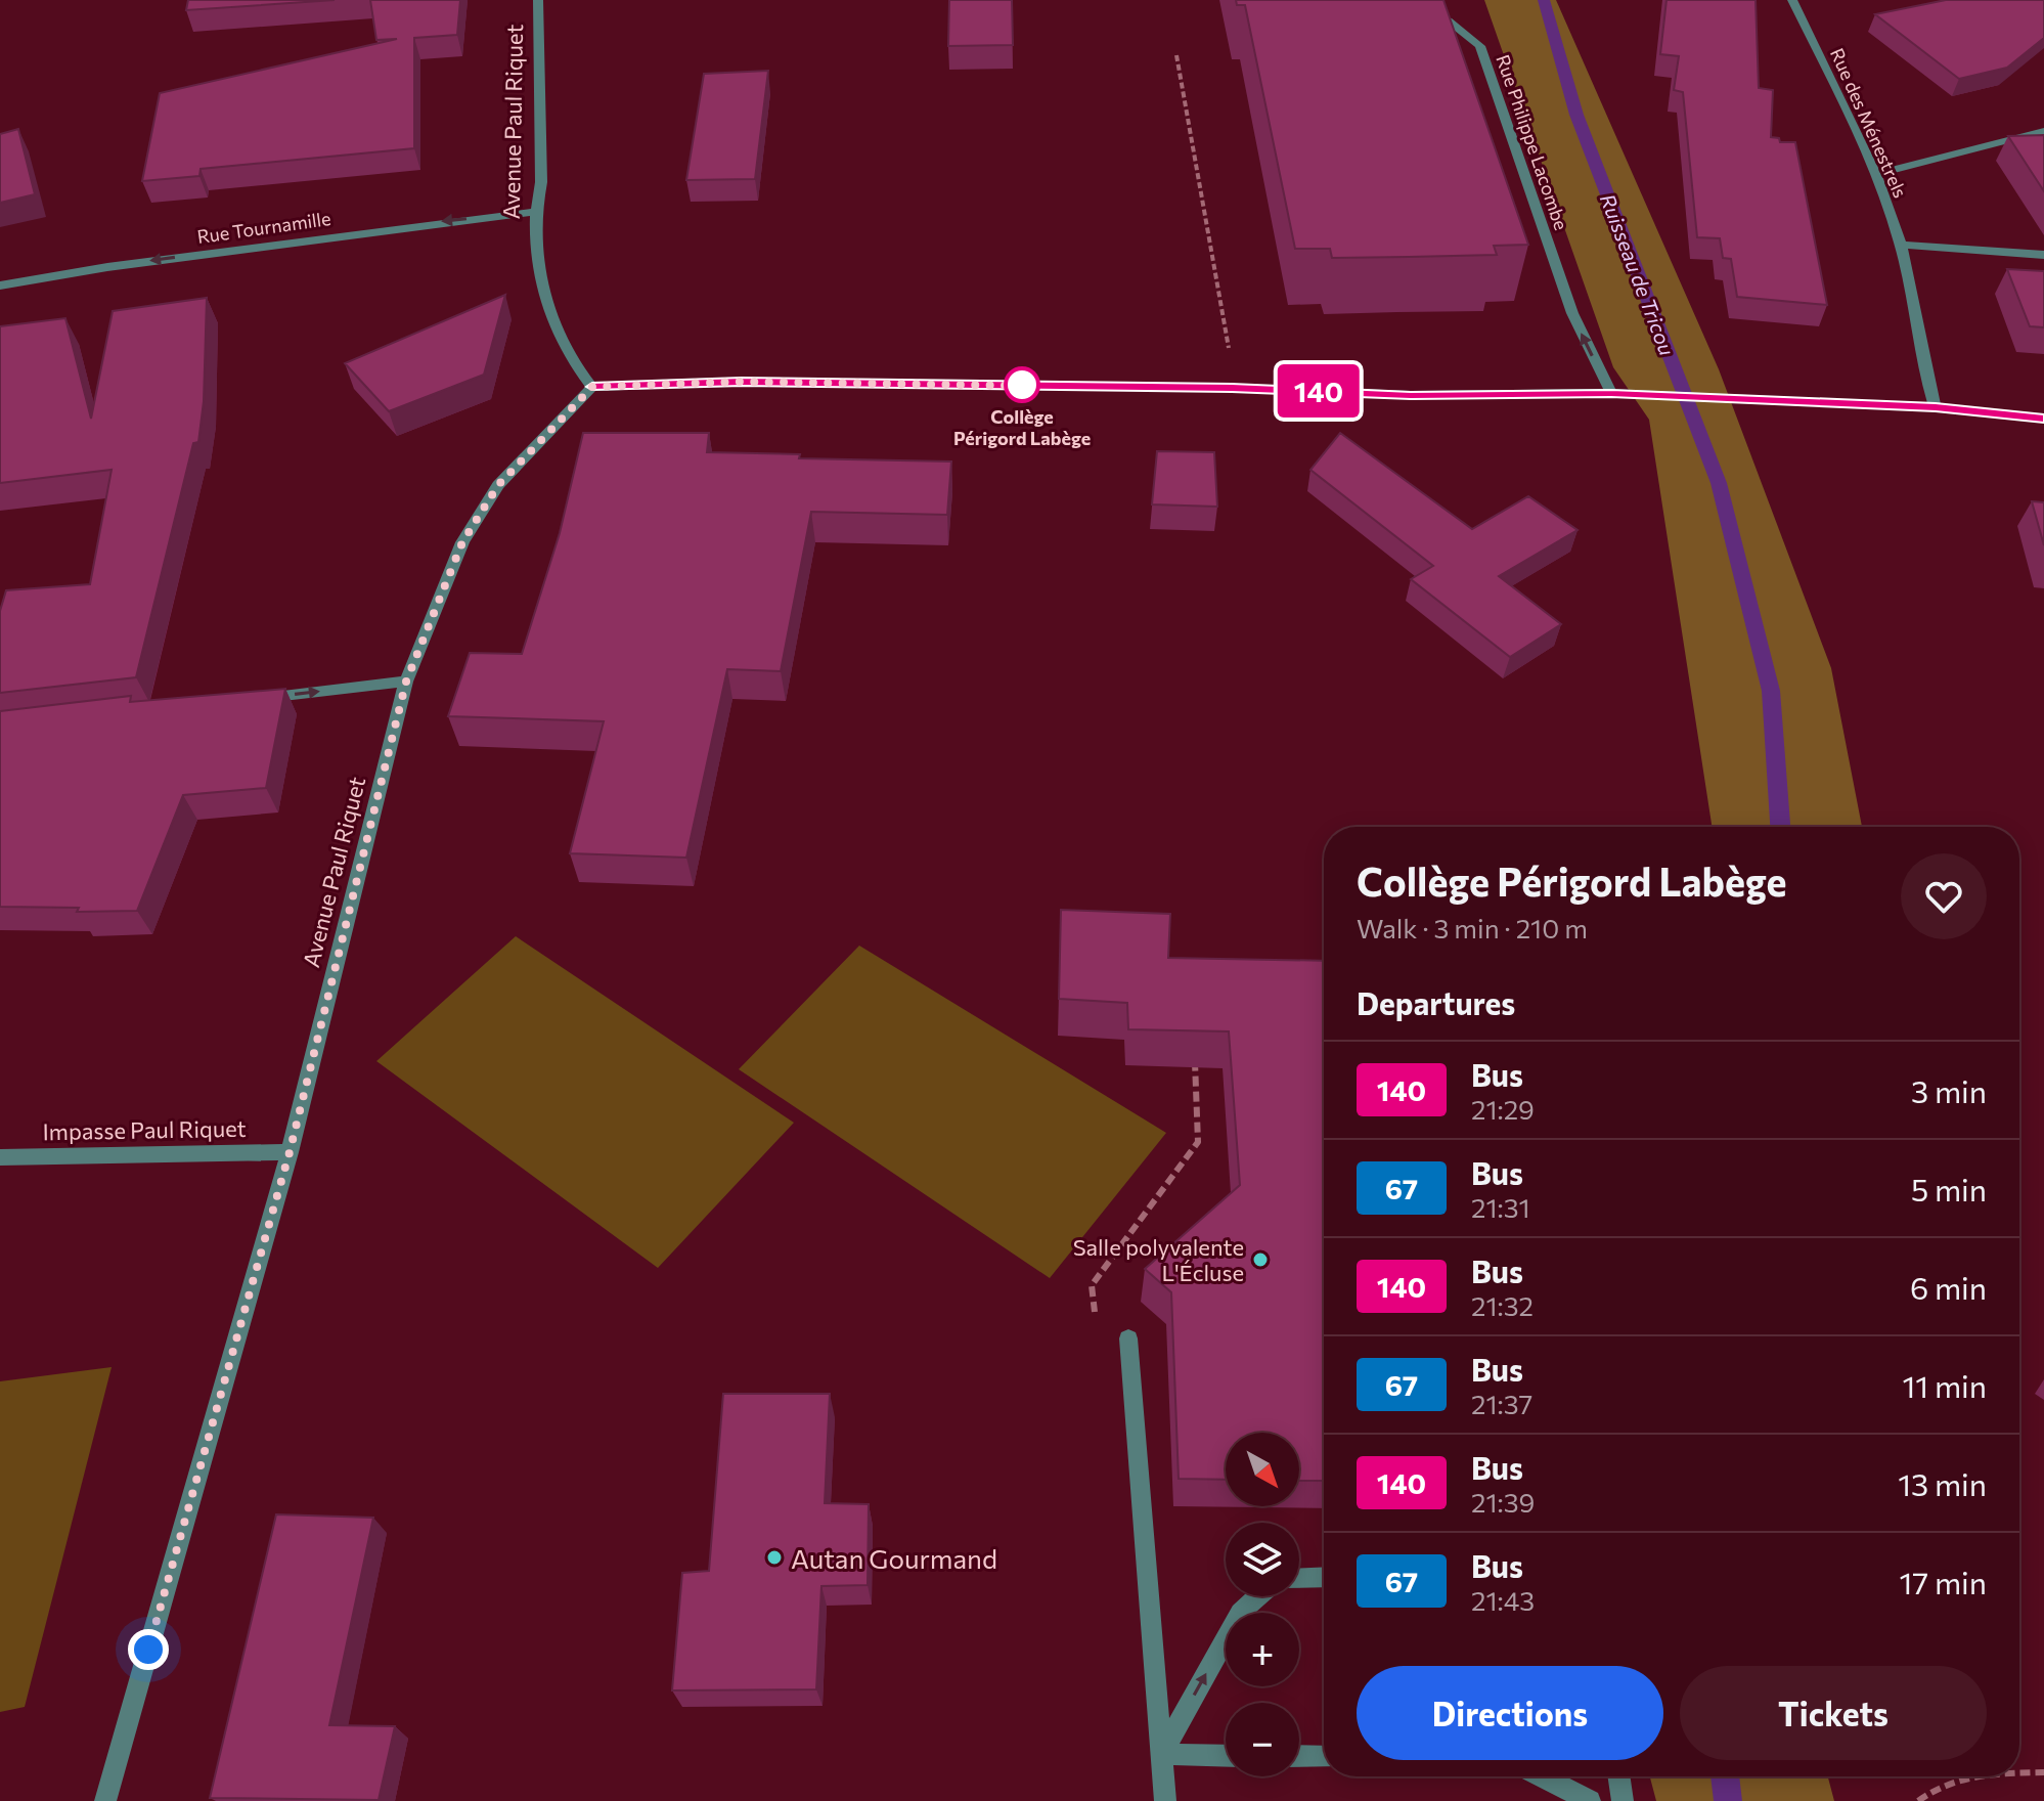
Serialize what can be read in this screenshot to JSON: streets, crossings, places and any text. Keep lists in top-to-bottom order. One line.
{"streets":{"street":["Avenue Paul Riquet","Rue des Ménestrels","Rue Philippe Lacombe","Rue Tournamille","Impasse Paul Riquet"]},"crossings":[["Avenue Paul Riquet","Rue Tournamille"],["Avenue Paul Riquet","Impasse Paul Riquet"]],"one_way":["Rue Philippe Lacombe","Rue Tournamille"],"water":["Ruisseau de Tricou"],"places":["Collège Périgord Labège","Salle polyvalente L'Écluse","Autan Gourmand"],"lines":["bus line 140"],"north":"bottom right","page":{"on_map":"140","heading":[["Collège Périgord Labège","Walk · 3 min · 210 m"],"Departures"],"list":[{"mark":"140","name":"Bus","note":"21:29","value":"3 min"},{"mark":"67","name":"Bus","note":"21:31","value":"5 min"},{"mark":"140","name":"Bus","note":"21:32","value":"6 min"},{"mark":"67","name":"Bus","note":"21:37","value":"11 min"},{"mark":"140","name":"Bus","note":"21:39","value":"13 min"},{"mark":"67","name":"Bus","note":"21:43","value":"17 min"}],"map_buttons":["+","−"],"buttons":["Directions","Tickets"]}}
